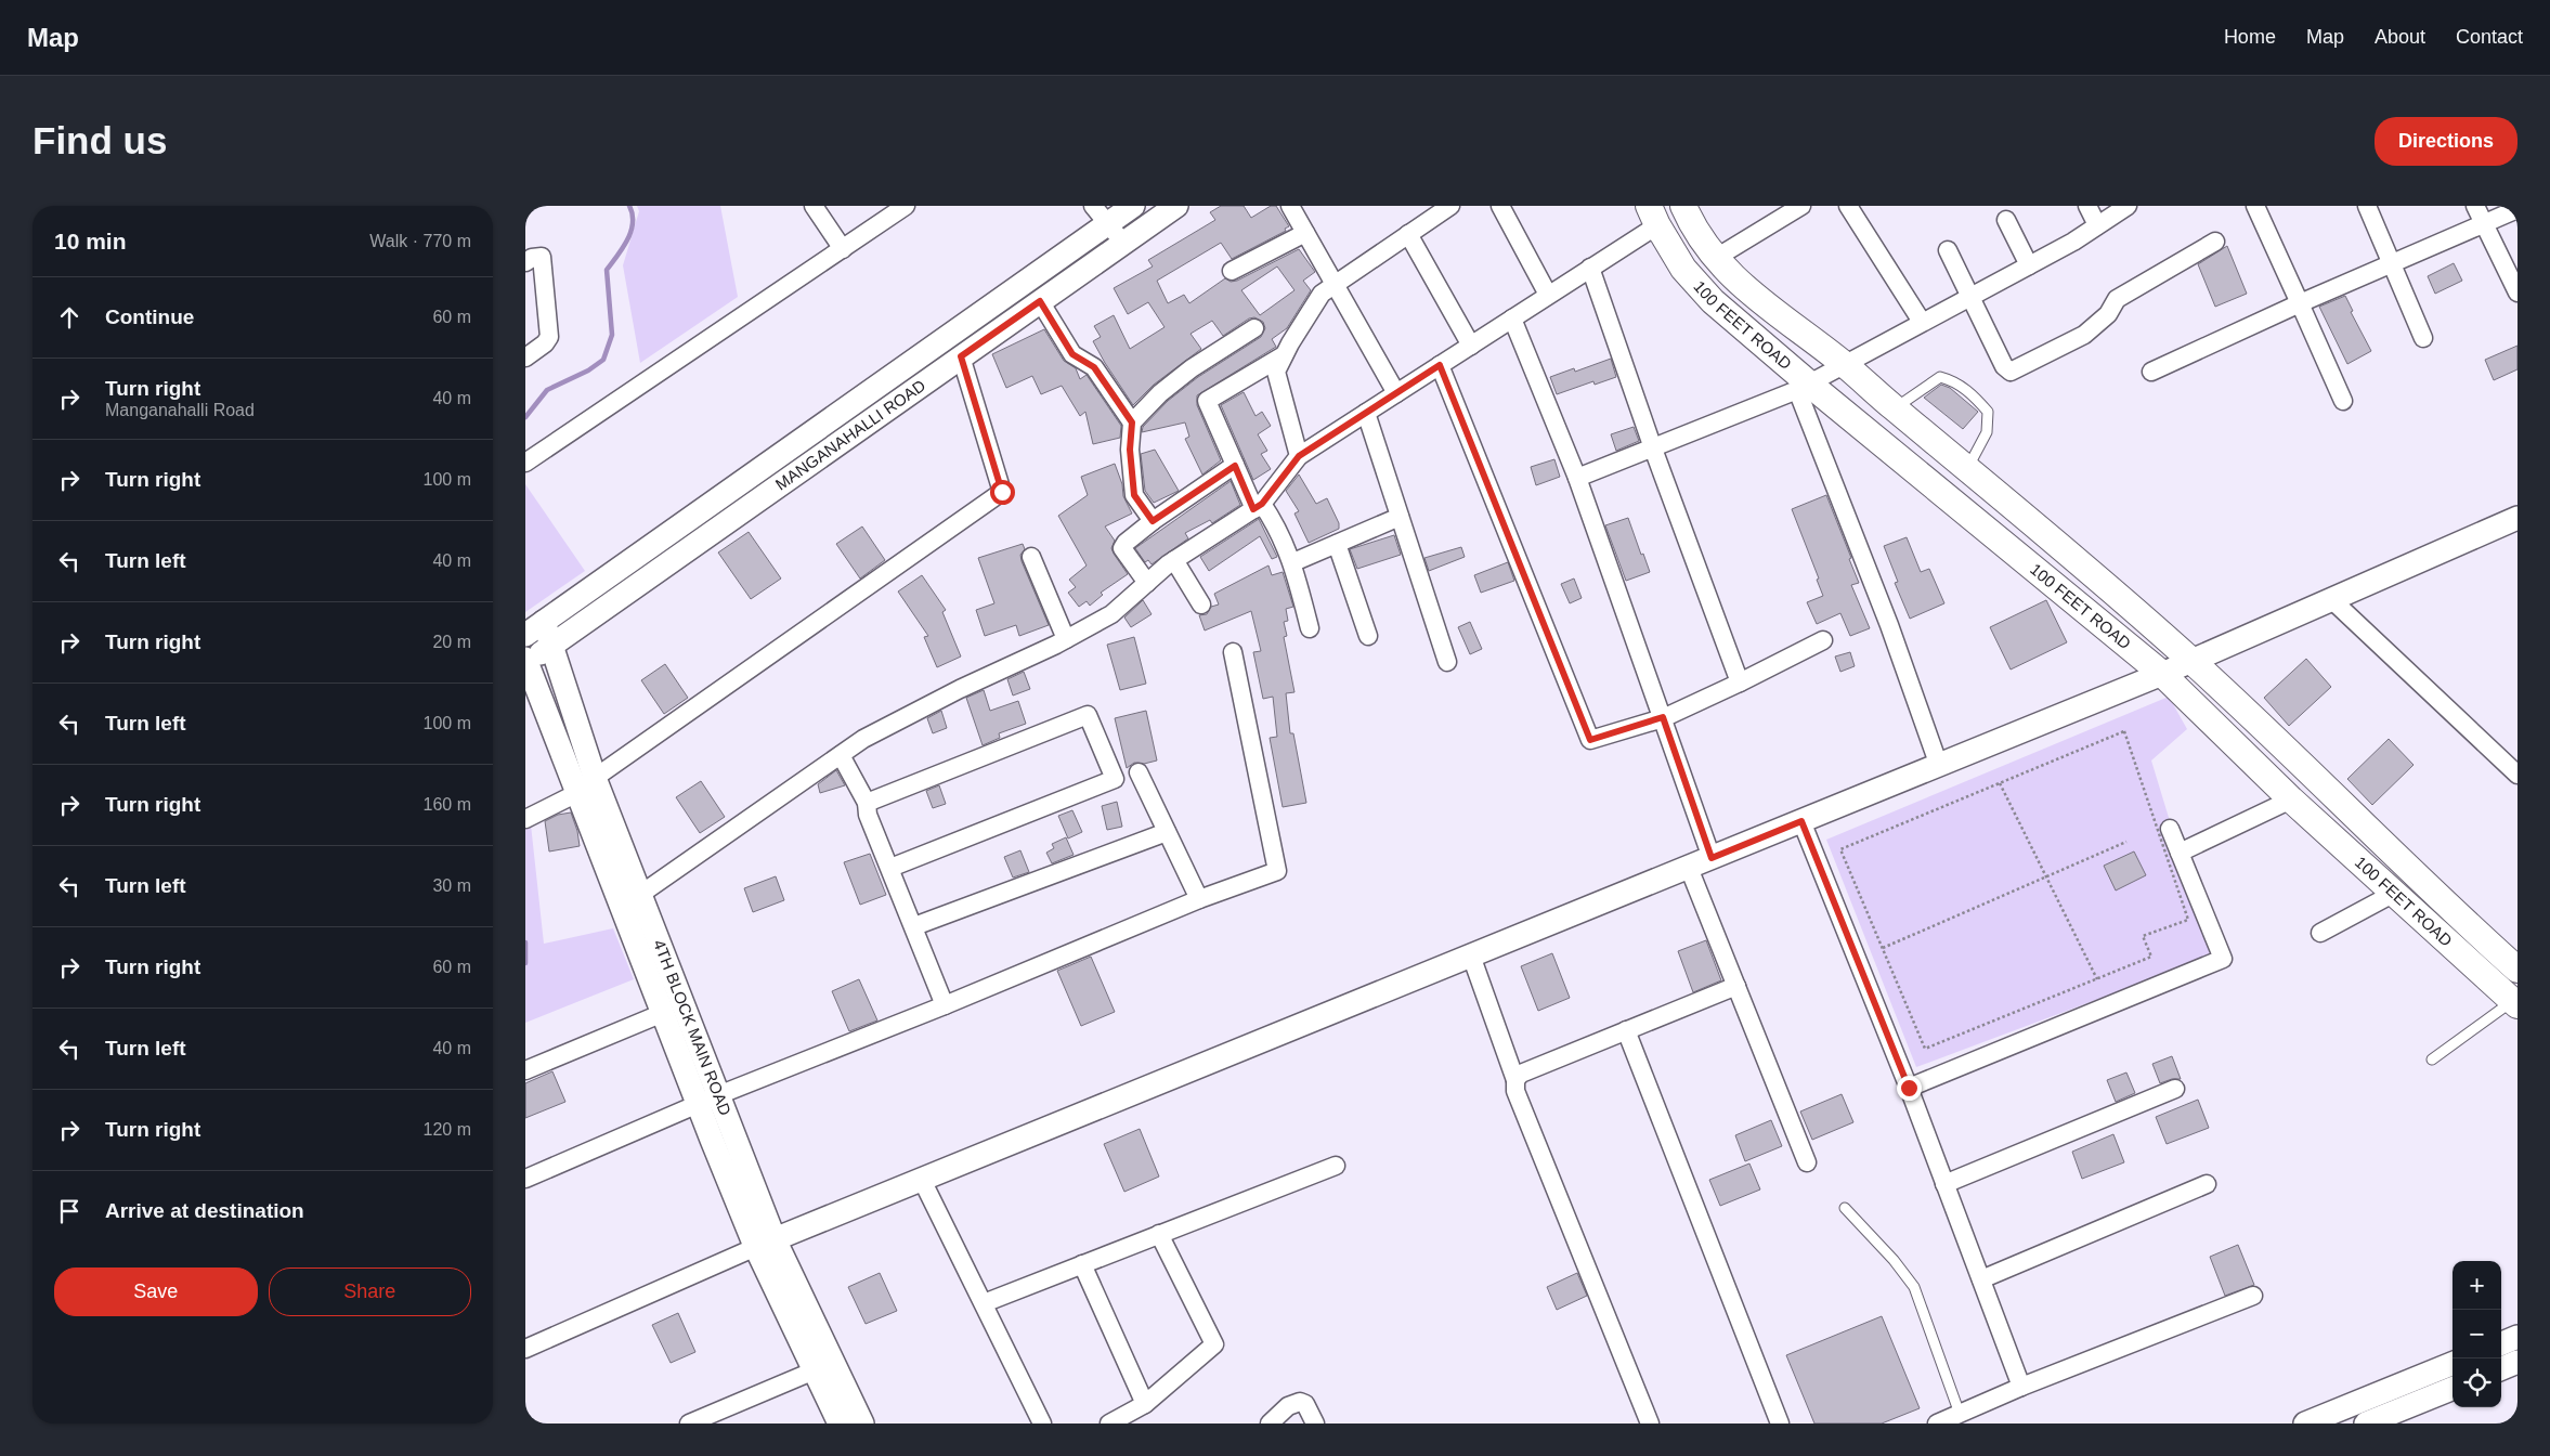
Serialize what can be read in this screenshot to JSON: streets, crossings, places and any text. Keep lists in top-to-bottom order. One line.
{"streets":{"main road":["100 FEET ROAD"],"street":["MANGANAHALLI ROAD","4TH BLOCK MAIN ROAD"]},"crossings":[["MANGANAHALLI ROAD","4TH BLOCK MAIN ROAD"]],"page":{"header":"Map","nav":["Home","Map","About","Contact"],"buttons":["Directions",["Save","Share"]],"title":"Find us","heading":["10 min","Walk · 770 m"],"list":[["Continue","60 m"],["Turn right","Manganahalli Road","40 m"],["Turn right","100 m"],["Turn left","40 m"],["Turn right","20 m"],["Turn left","100 m"],["Turn right","160 m"],["Turn left","30 m"],["Turn right","60 m"],["Turn left","40 m"],["Turn right","120 m"],"Arrive at destination"],"map_buttons":["+","−"]}}
